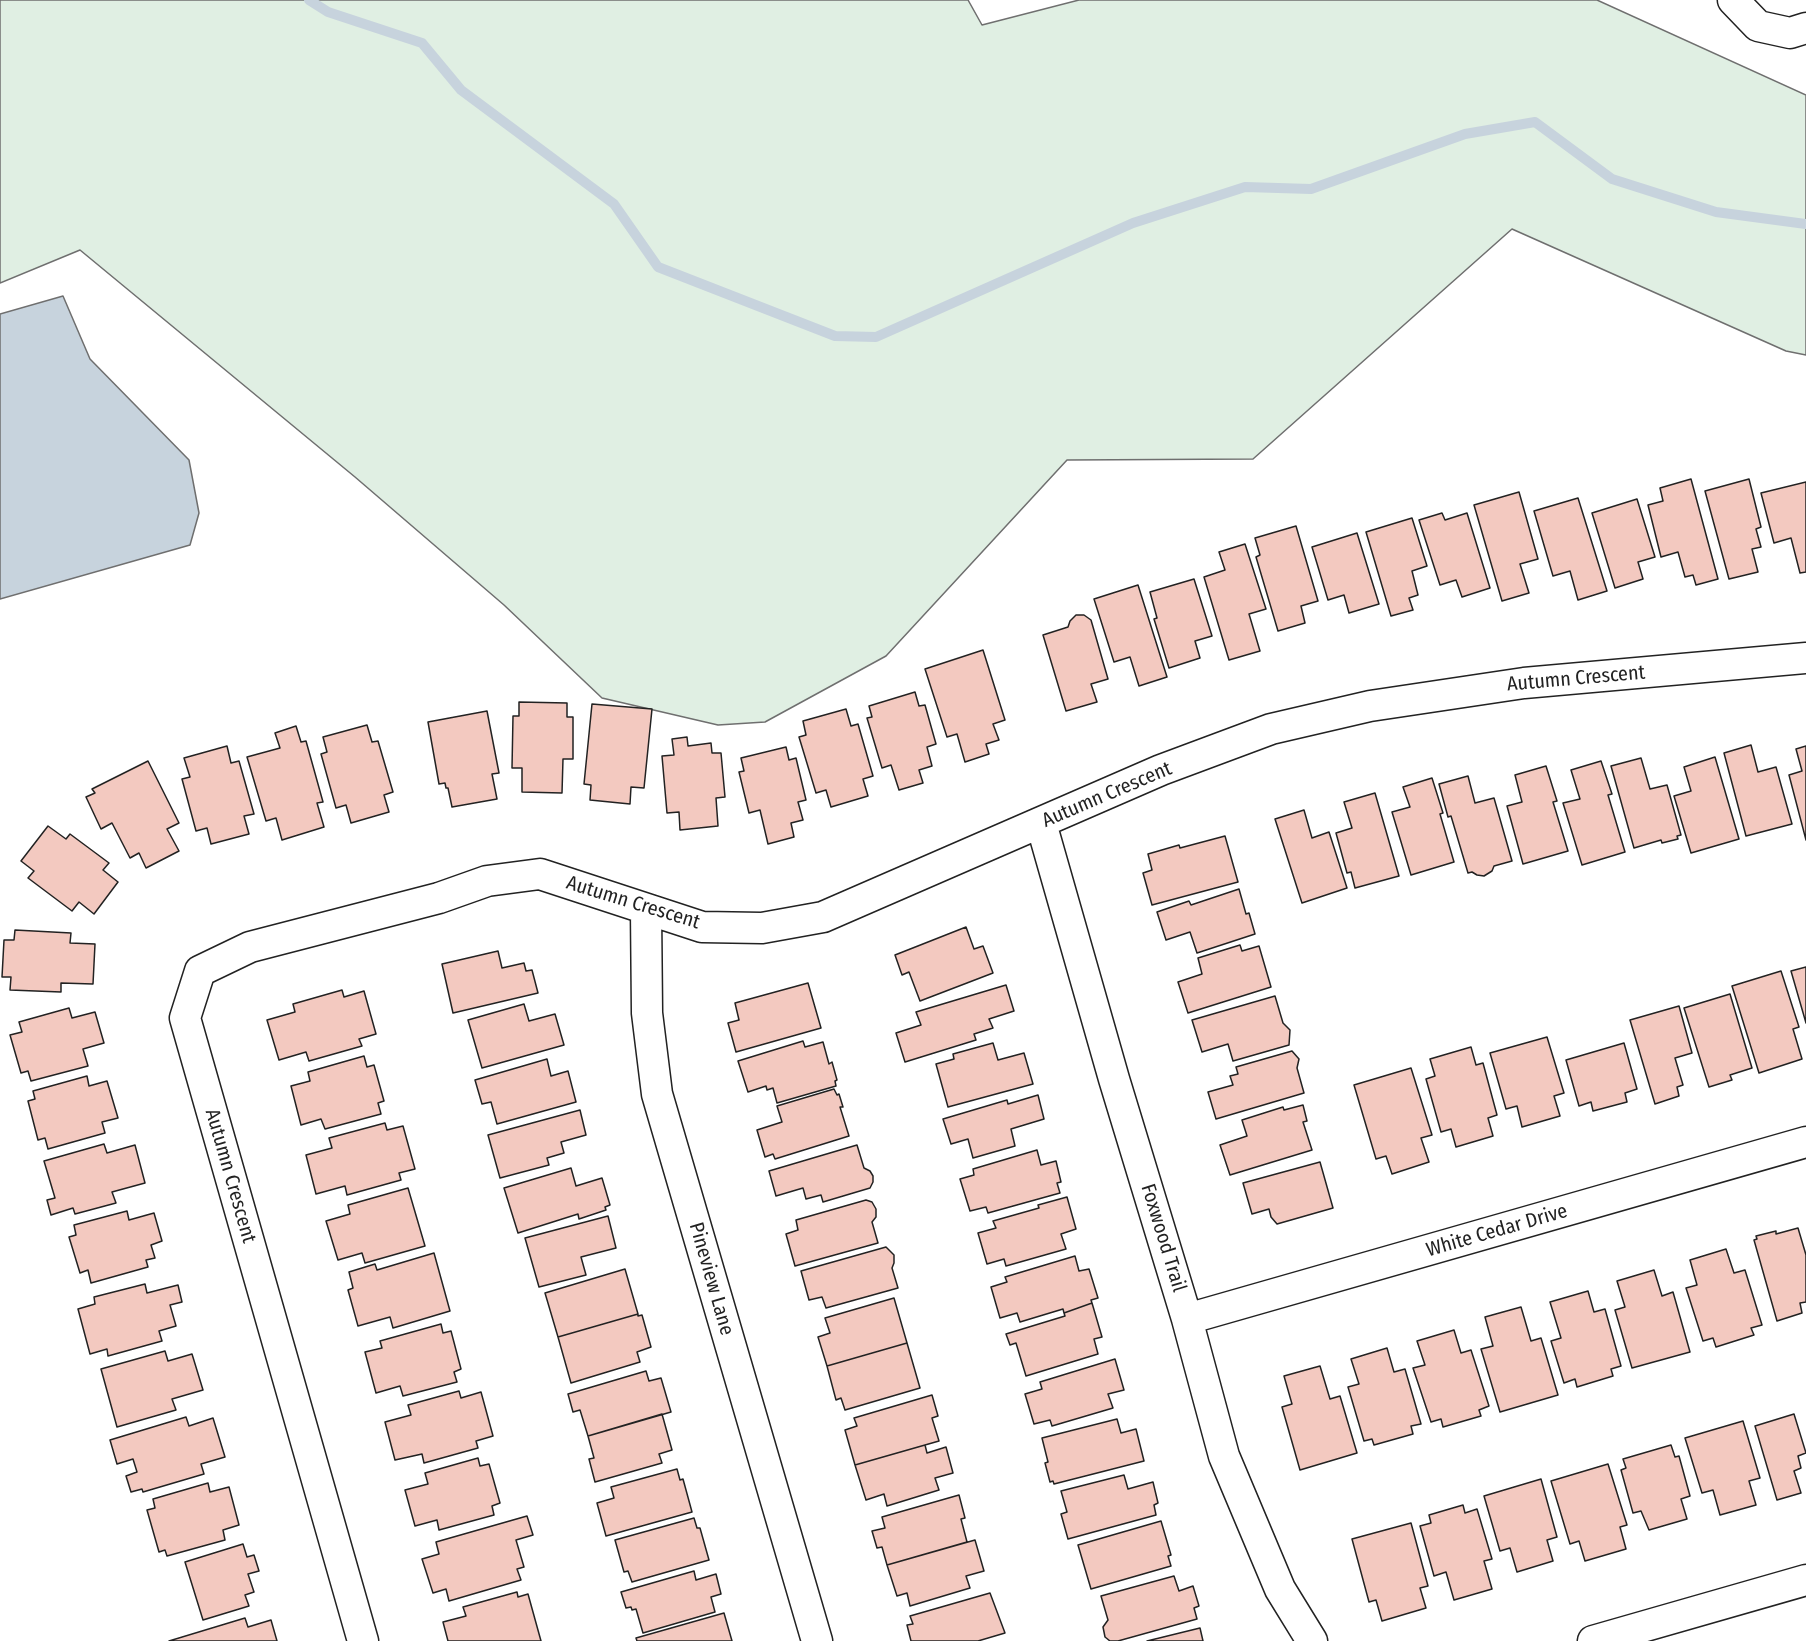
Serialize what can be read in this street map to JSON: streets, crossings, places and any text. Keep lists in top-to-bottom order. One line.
{"streets":{"street":["Autumn Crescent","White Cedar Drive","Foxwood Trail","Pineview Lane"]},"crossings":[["Autumn Crescent","Foxwood Trail"],["Autumn Crescent","Pineview Lane"],["White Cedar Drive","Foxwood Trail"]]}
